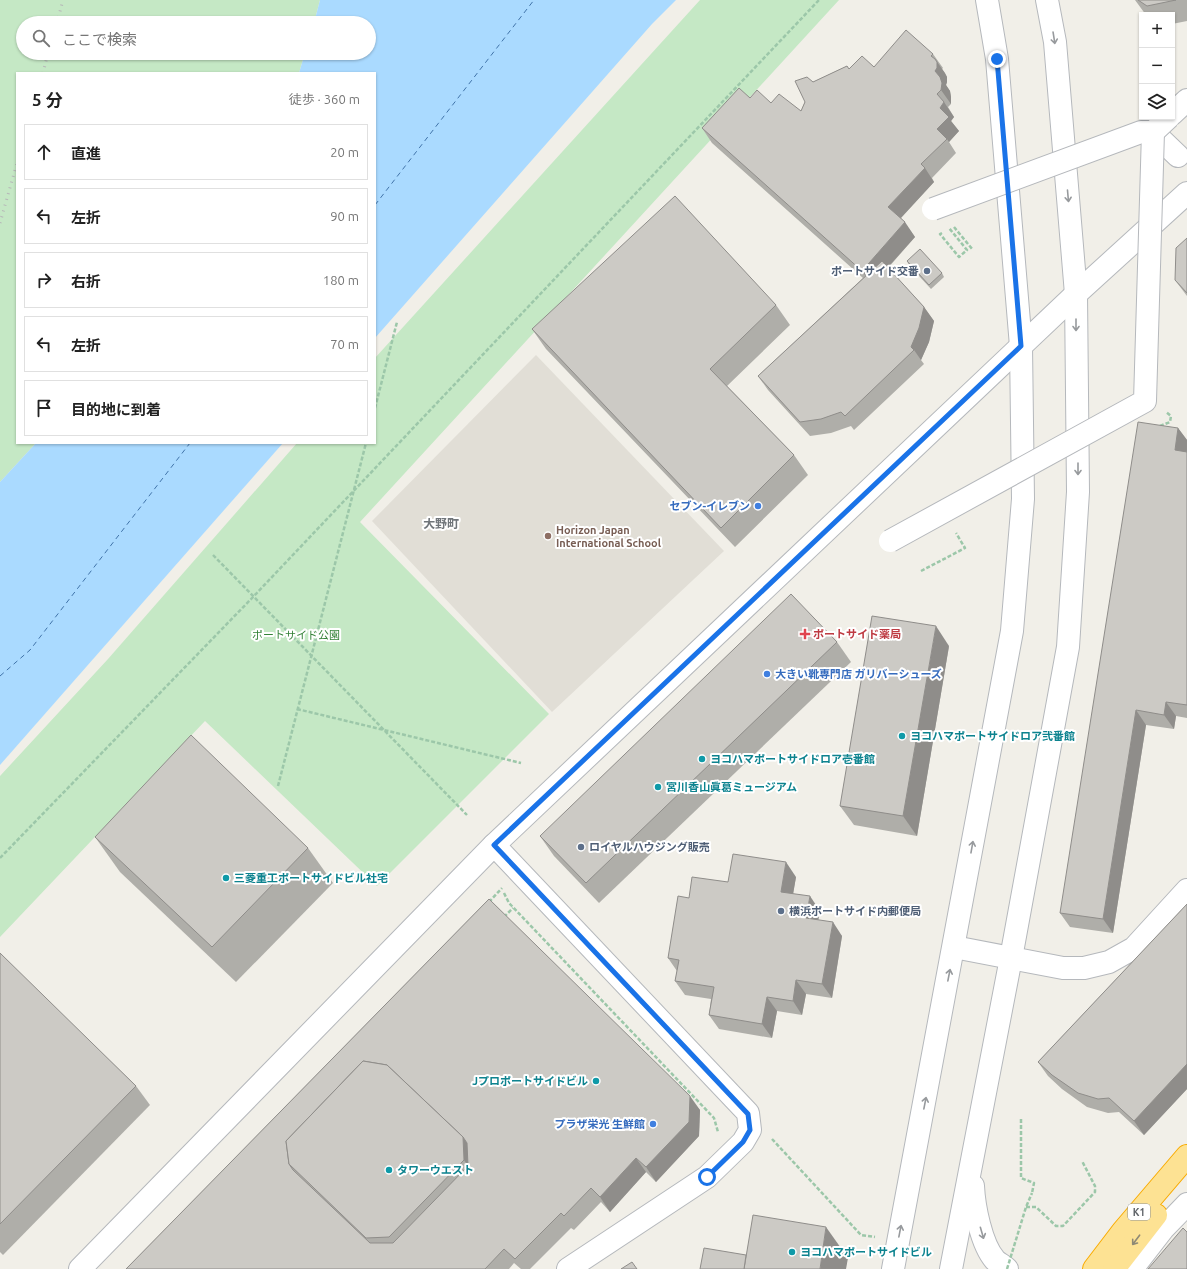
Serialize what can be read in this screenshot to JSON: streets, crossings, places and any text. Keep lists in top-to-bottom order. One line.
{"streets":{"highway":["K1"]},"districts":["大野町"],"parks":["ポートサイド公園"],"places":{"other":["ポートサイド交番","セブン-イレブン","Horizon Japan International School","大きい靴専門店 ガリバーシューズ","ヨコハマポートサイドロア弐番館","ヨコハマポートサイドロア壱番館","宮川香山眞葛ミュージアム","ロイヤルハウジング販売","三菱重工ポートサイドビル社宅","横浜ポートサイド内郵便局","Jプロポートサイドビル","プラザ栄光 生鮮館","タワーウエスト","ヨコハマポートサイドビル"],"health":["ポートサイド薬局"]},"page":{"map_buttons":["+","−"],"search":"ここで検索","heading":["5 分","徒歩 · 360 m"],"list":[["直進","20 m"],["左折","90 m"],["右折","180 m"],["左折","70 m"],"目的地に到着"]}}
